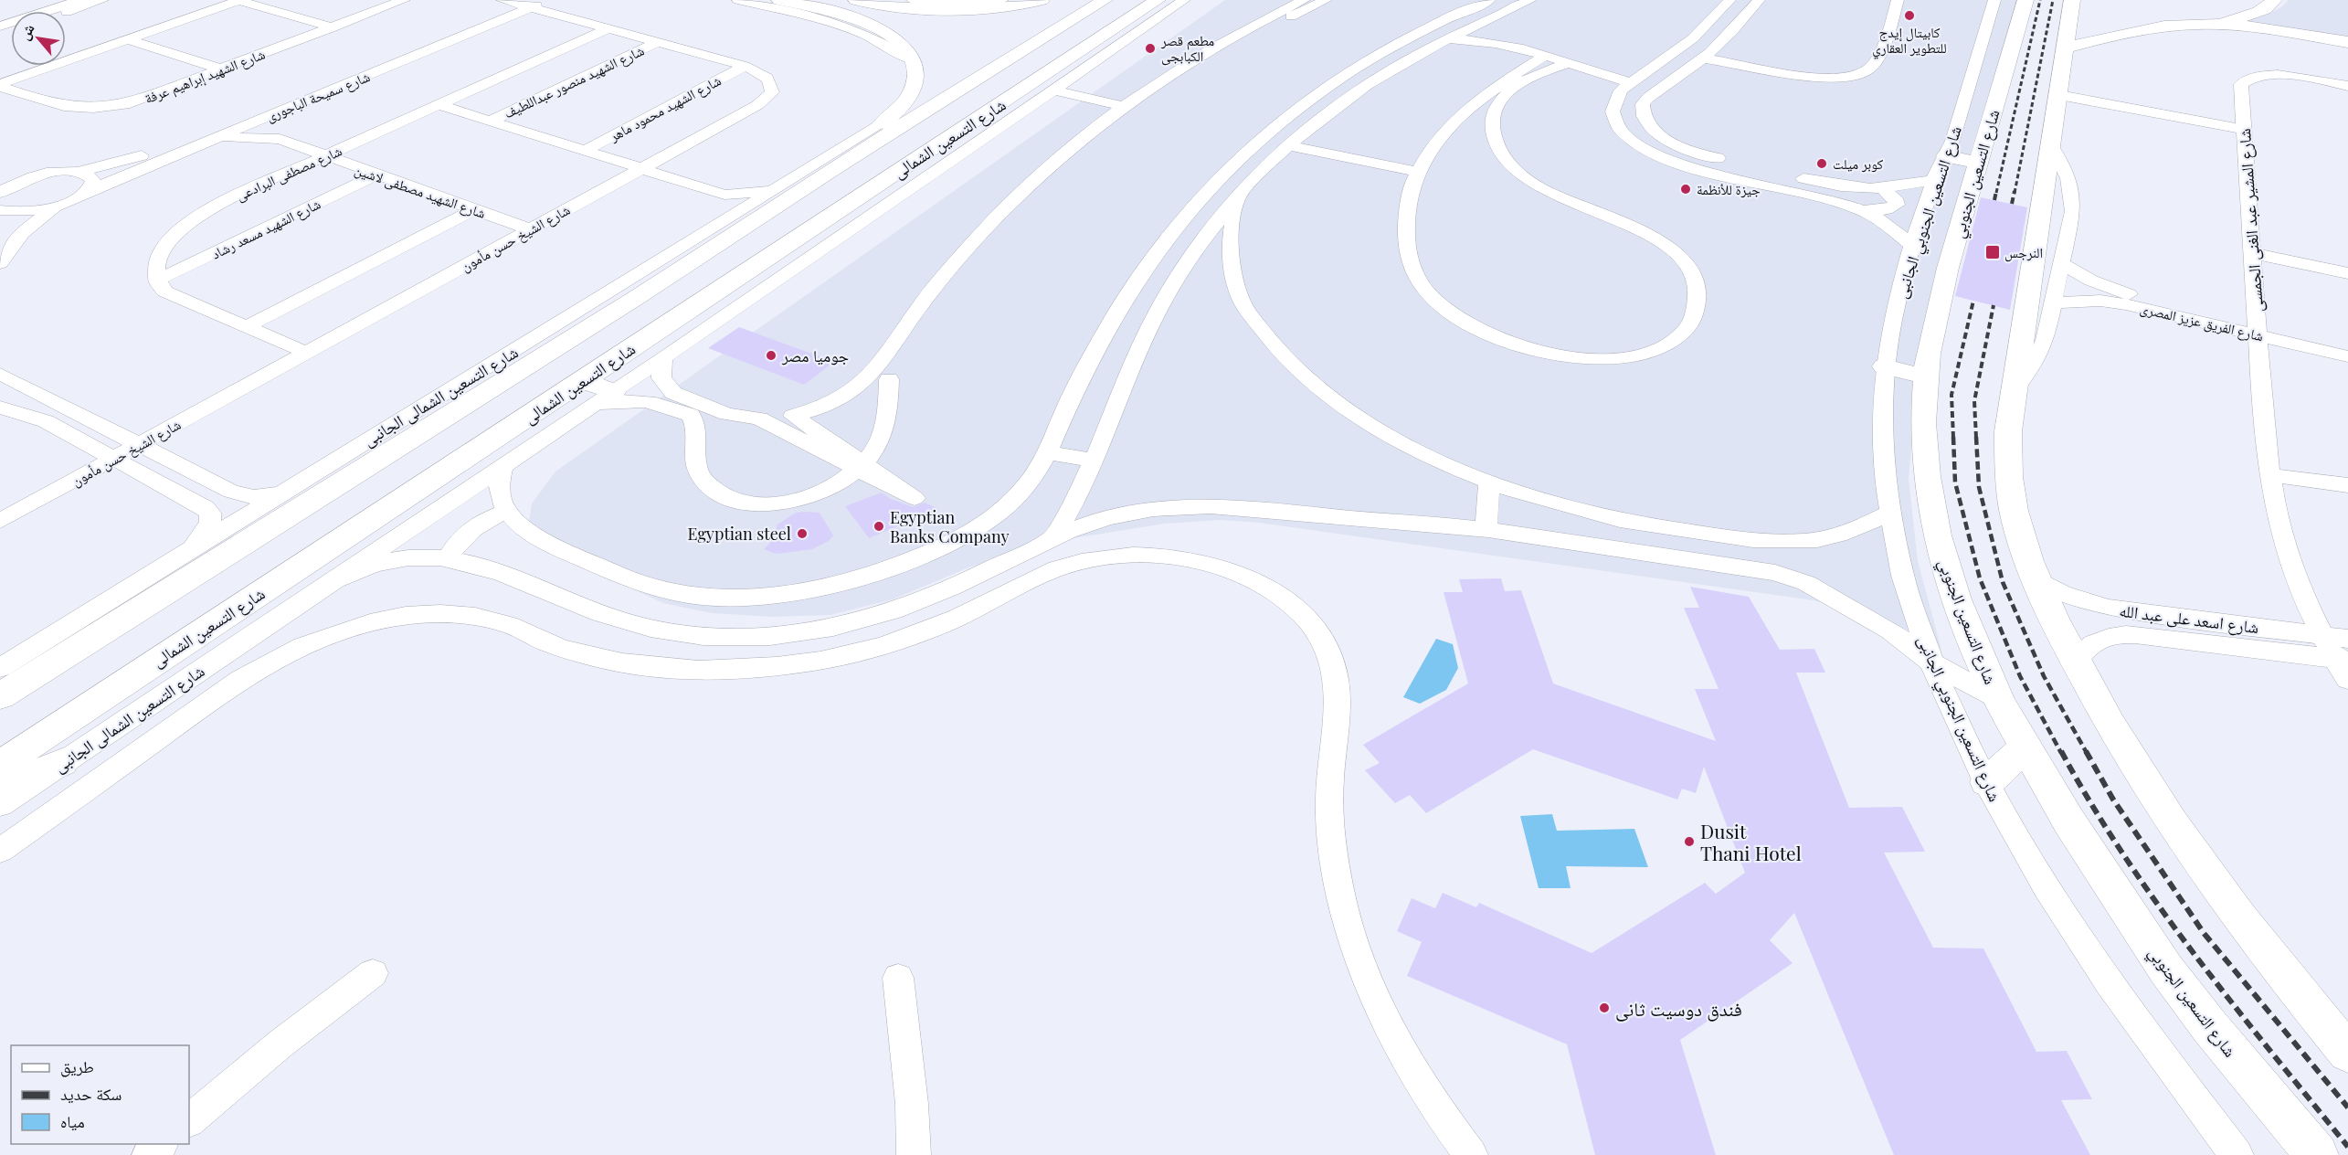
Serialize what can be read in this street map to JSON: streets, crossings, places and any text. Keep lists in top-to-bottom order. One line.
{"streets":{"main road":["شارع التسعين الشمالى","شارع التسعين الجنوبي"],"street":["شارع الشهيد إبراهيم عرفة","شارع الشهيد منصور عبداللطيف","شارع سميحة الباجورى","شارع الشهيد محمود ماهر","شارع مصطفى البرادعى","شارع الشهيد مصطفى لاشين","شارع التسعين الجنوبي الجانبى","شارع المشير عبد الغنى الجمسى","شارع الشهيد مسعد رشاد","شارع الشيخ حسن مأمون","شارع الفريق عزيز المصرى","شارع التسعين الشمالى الجانبى","شارع اسعد على عبد الله"]},"crossings":[["شارع الشهيد منصور عبداللطيف","شارع الشيخ حسن مأمون"],["شارع سميحة الباجورى","شارع الشهيد مصطفى لاشين"],["شارع سميحة الباجورى","شارع الشيخ حسن مأمون"],["شارع الشهيد محمود ماهر","شارع الشيخ حسن مأمون"],["شارع التسعين الشمالى","شارع التسعين الشمالى الجانبى"],["شارع مصطفى البرادعى","شارع الشهيد مصطفى لاشين"],["شارع مصطفى البرادعى","شارع الشهيد مسعد رشاد"],["شارع مصطفى البرادعى","شارع الشيخ حسن مأمون"],["شارع الشهيد مصطفى لاشين","شارع الشهيد مسعد رشاد"],["شارع الشهيد مصطفى لاشين","شارع الشيخ حسن مأمون"],["شارع المشير عبد الغنى الجمسى","شارع الفريق عزيز المصرى"],["شارع المشير عبد الغنى الجمسى","شارع اسعد على عبد الله"]],"places":{"other":["كابيتال إيدج للتطوير العقاري","مطعم قصر الكبابجى","كوبر ميلت","جيزة للأنظمة","جوميا مصر","Egyptian Banks Company","Egyptian steel","Dusit Thani Hotel","فندق دوسيت ثانى"],"transit":["النرجس"]},"legend":["طريق","سكة حديد","مياه"],"north":"top left"}
